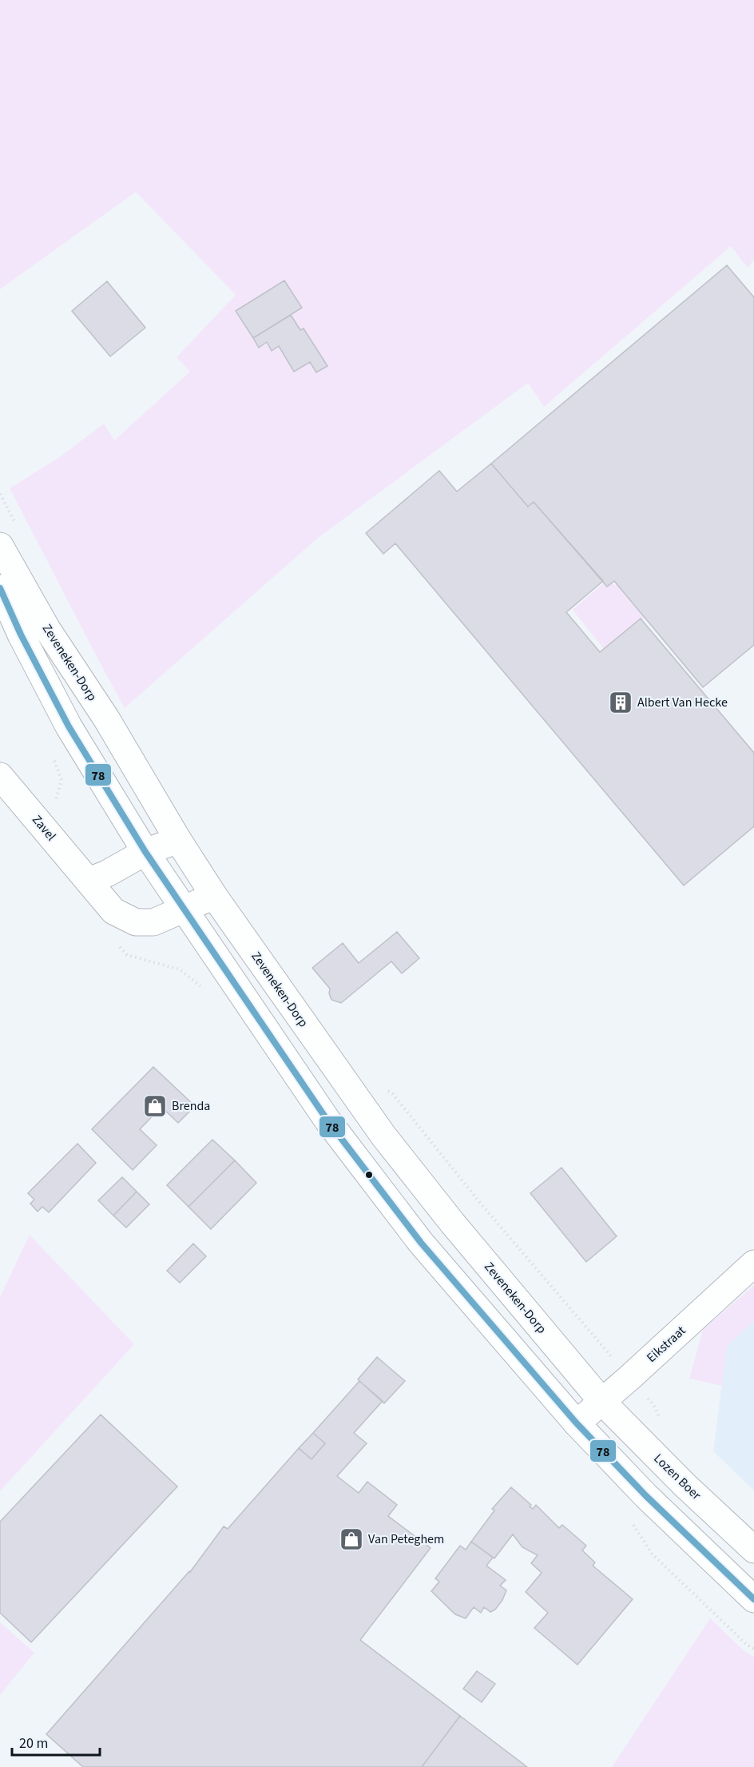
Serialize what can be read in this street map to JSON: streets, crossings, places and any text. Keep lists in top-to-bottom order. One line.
{"streets":{"main road":["Zeveneken-Dorp","Zavel","Eikstraat","Lozen Boer"]},"crossings":[["Zeveneken-Dorp","Zavel"],["Zeveneken-Dorp","Eikstraat"],["Zeveneken-Dorp","Lozen Boer"],["Eikstraat","Lozen Boer"]],"places":{"building":["Albert Van Hecke"],"shop":["Brenda","Van Peteghem"]},"lines":["transit line 78"],"scale_bar":"20 m"}
